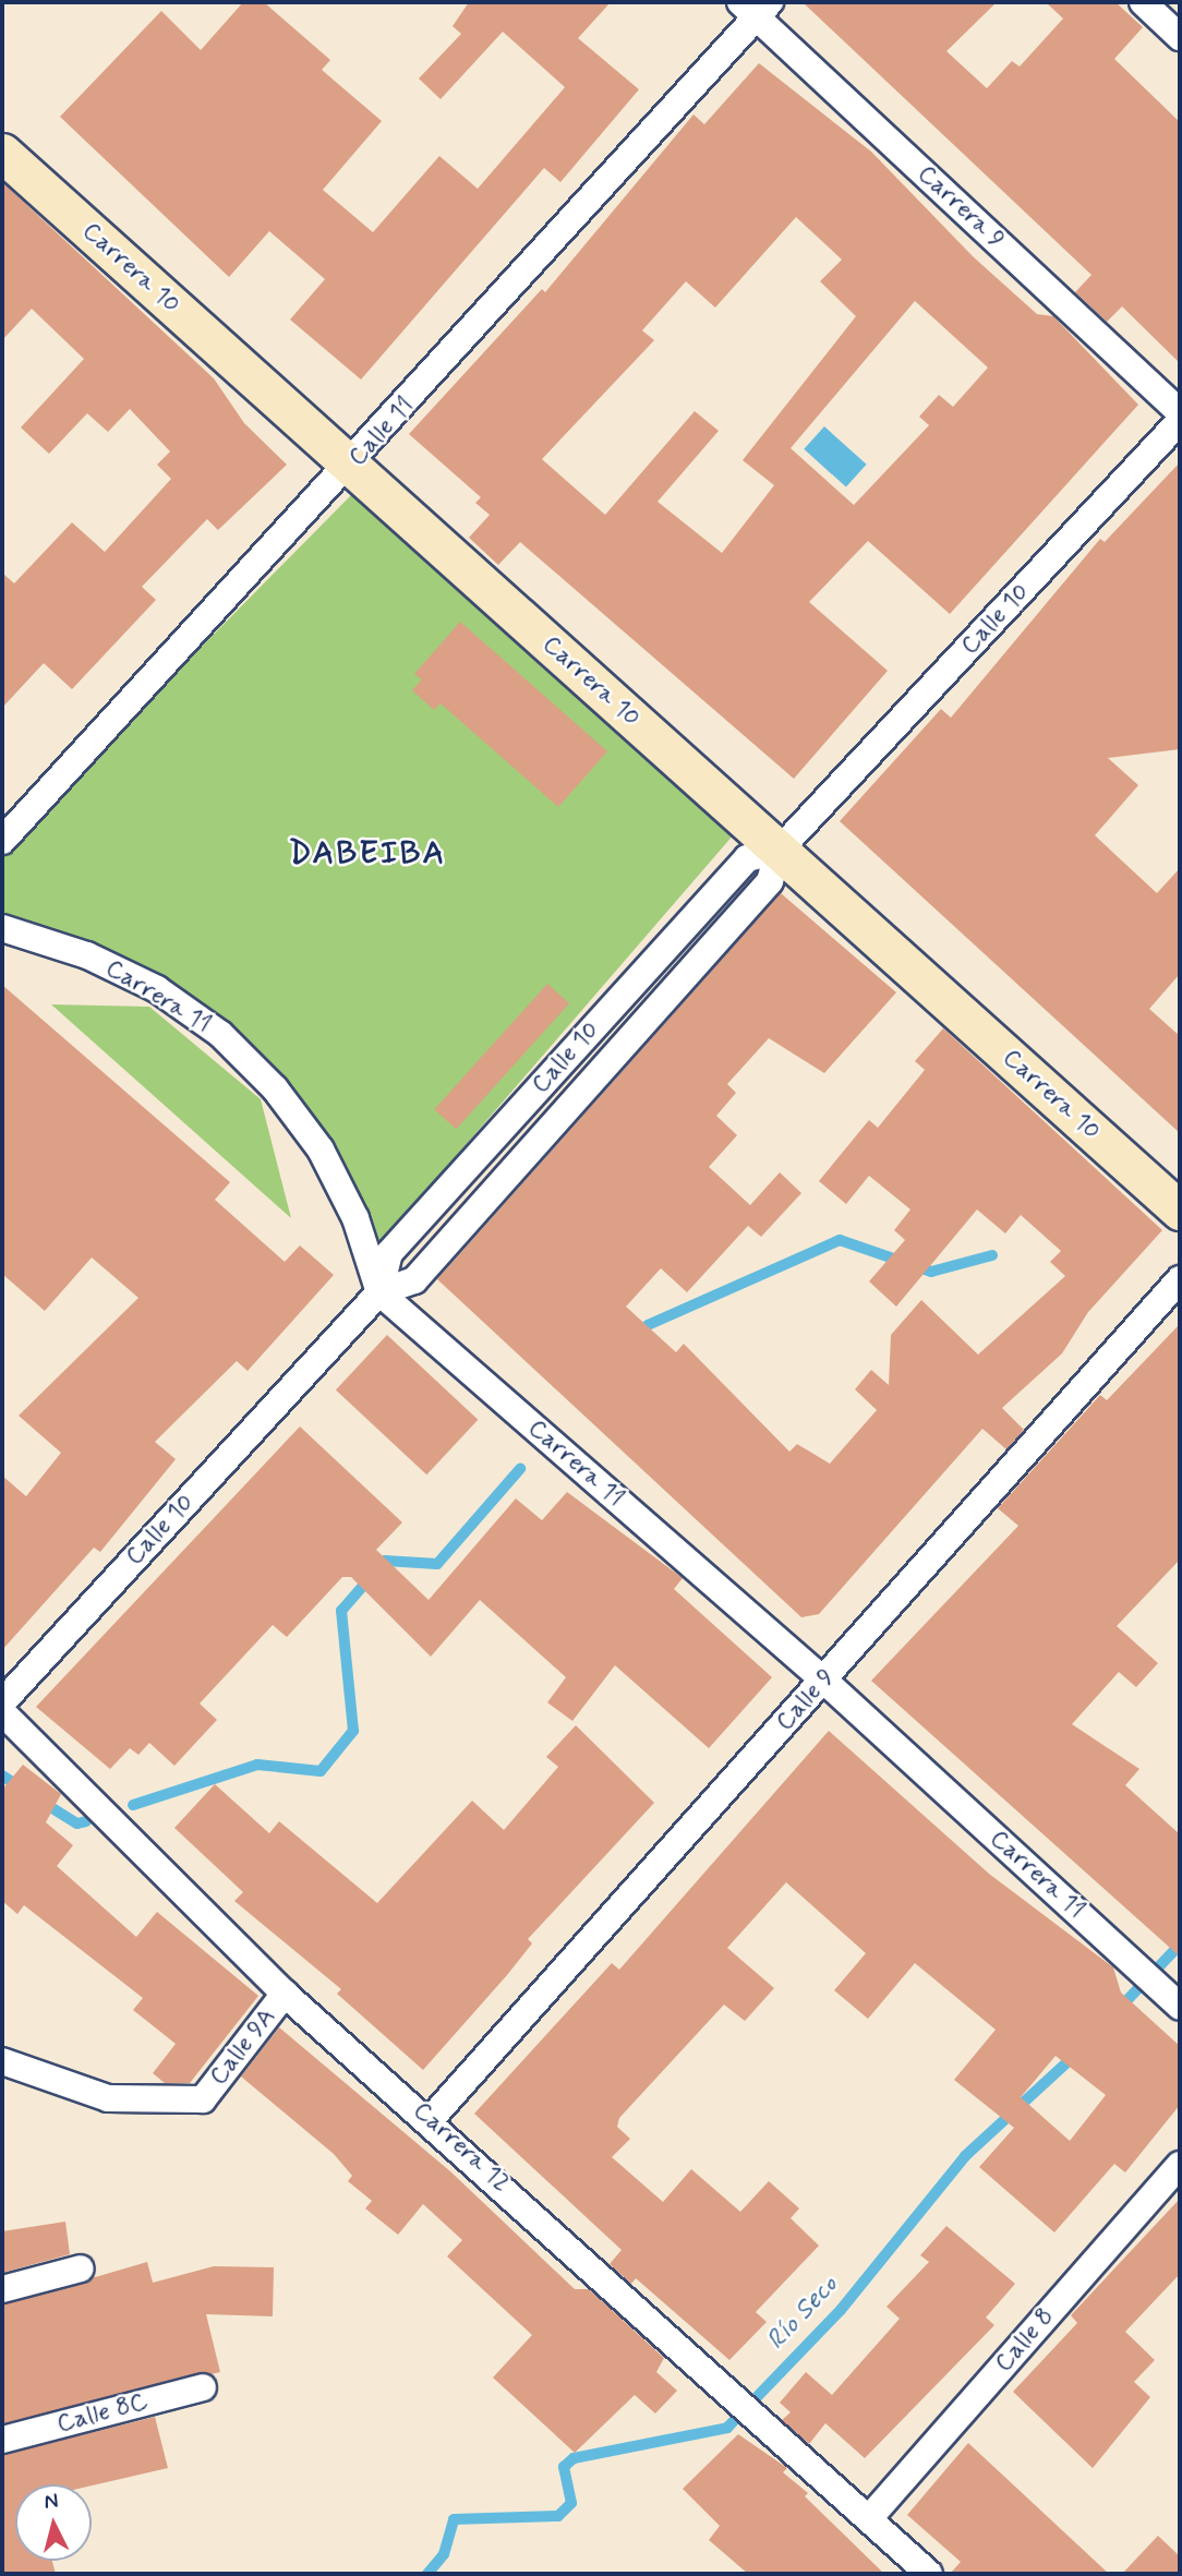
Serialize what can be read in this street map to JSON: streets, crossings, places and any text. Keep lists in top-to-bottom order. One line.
{"streets":{"main road":["Carrera 10"],"street":["Carrera 9","Calle 11","Calle 10","Carrera 11","Calle 9","Calle 9A","Carrera 12","Calle 8","Calle 8C"]},"crossings":[["Carrera 9","Calle 11"],["Carrera 10","Calle 11"],["Carrera 10","Calle 10"],["Calle 10","Carrera 11"],["Carrera 11","Calle 9"],["Calle 9","Carrera 12"],["Calle 9A","Carrera 12"],["Carrera 12","Calle 8"]],"districts":["DABEIBA"],"water":["Río Seco"],"north":"top"}
